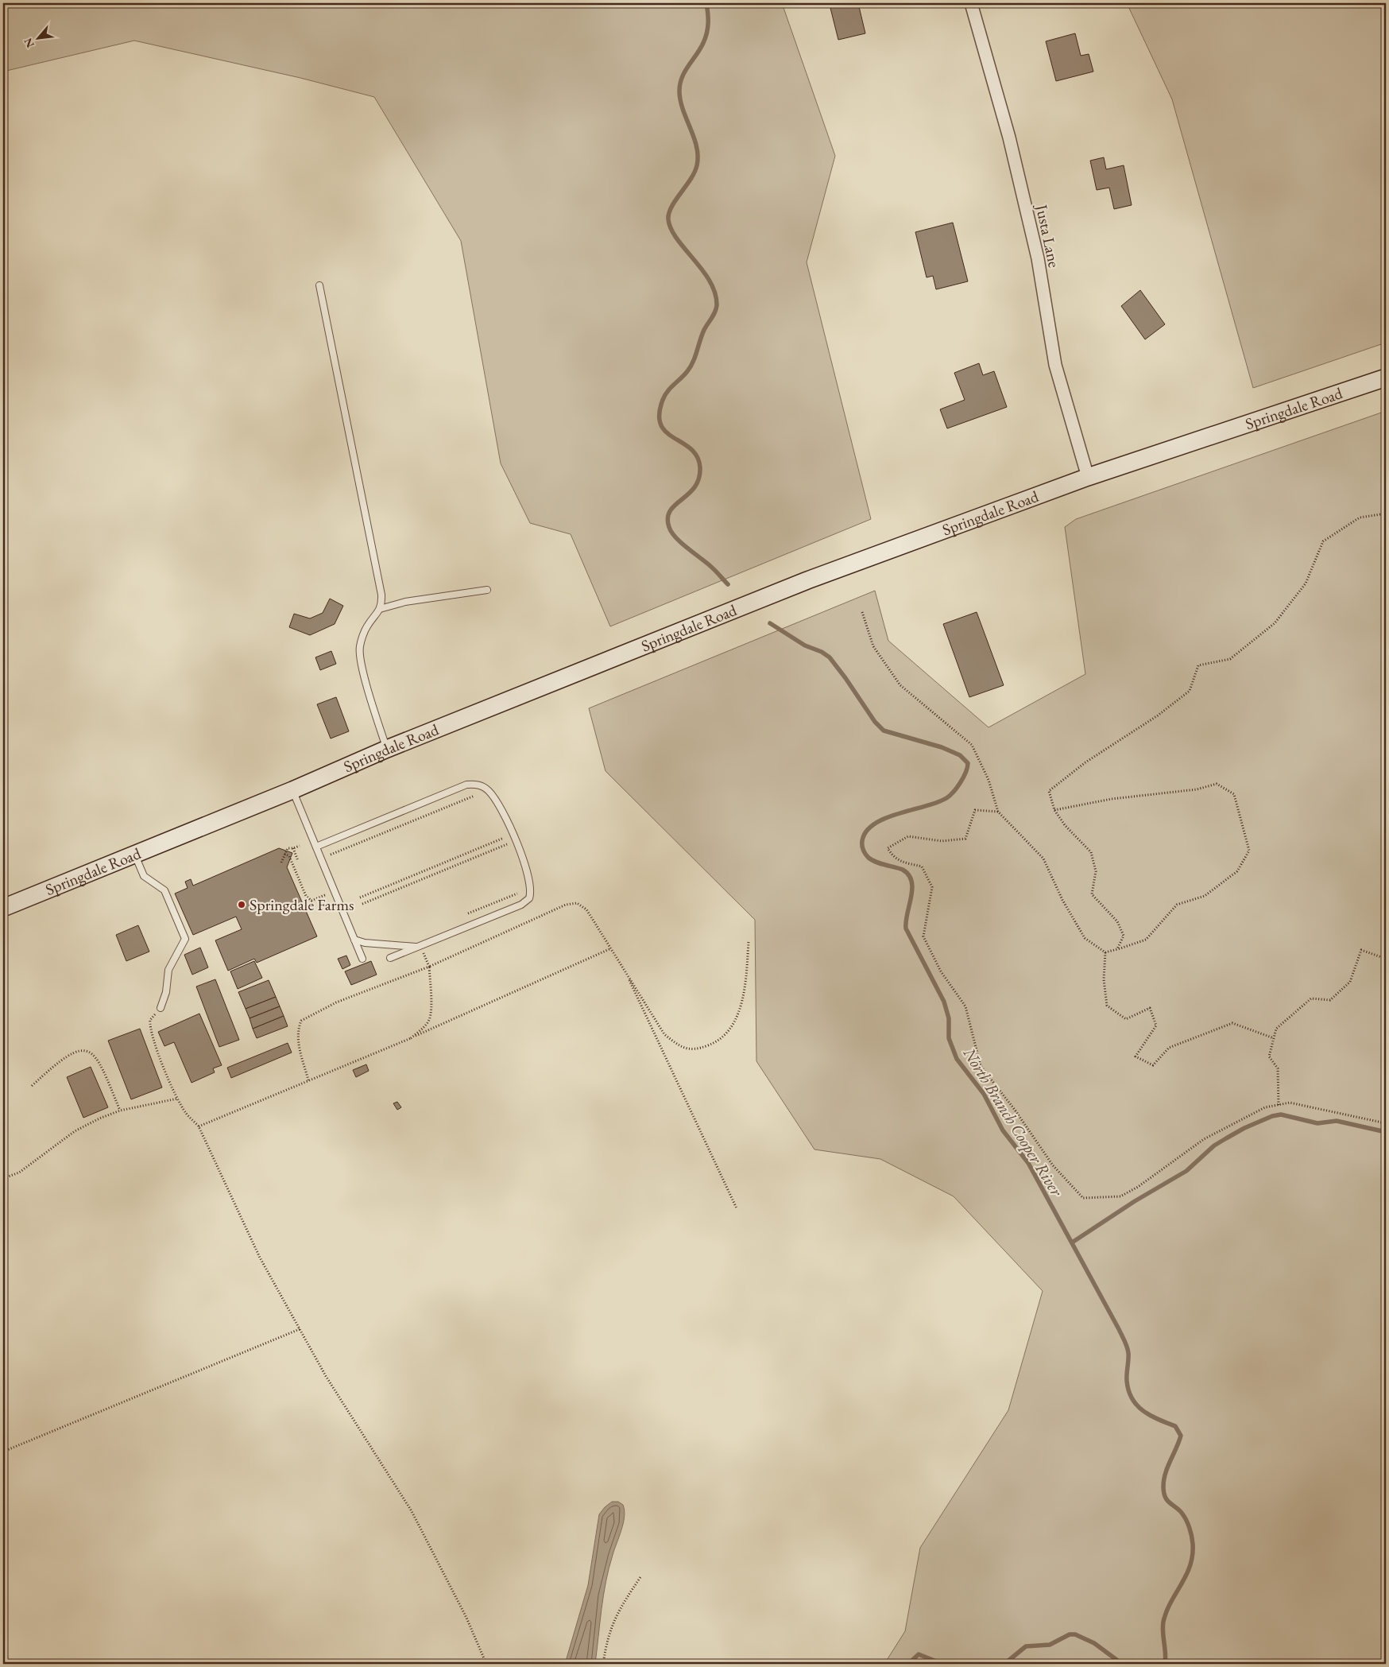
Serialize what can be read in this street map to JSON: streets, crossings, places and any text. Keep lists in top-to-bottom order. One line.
{"streets":{"main road":["Springdale Road"],"street":["Justa Lane"]},"crossings":[["Justa Lane","Springdale Road"]],"water":["North Branch Cooper River"],"places":["Springdale Farms"],"north":"bottom left"}
